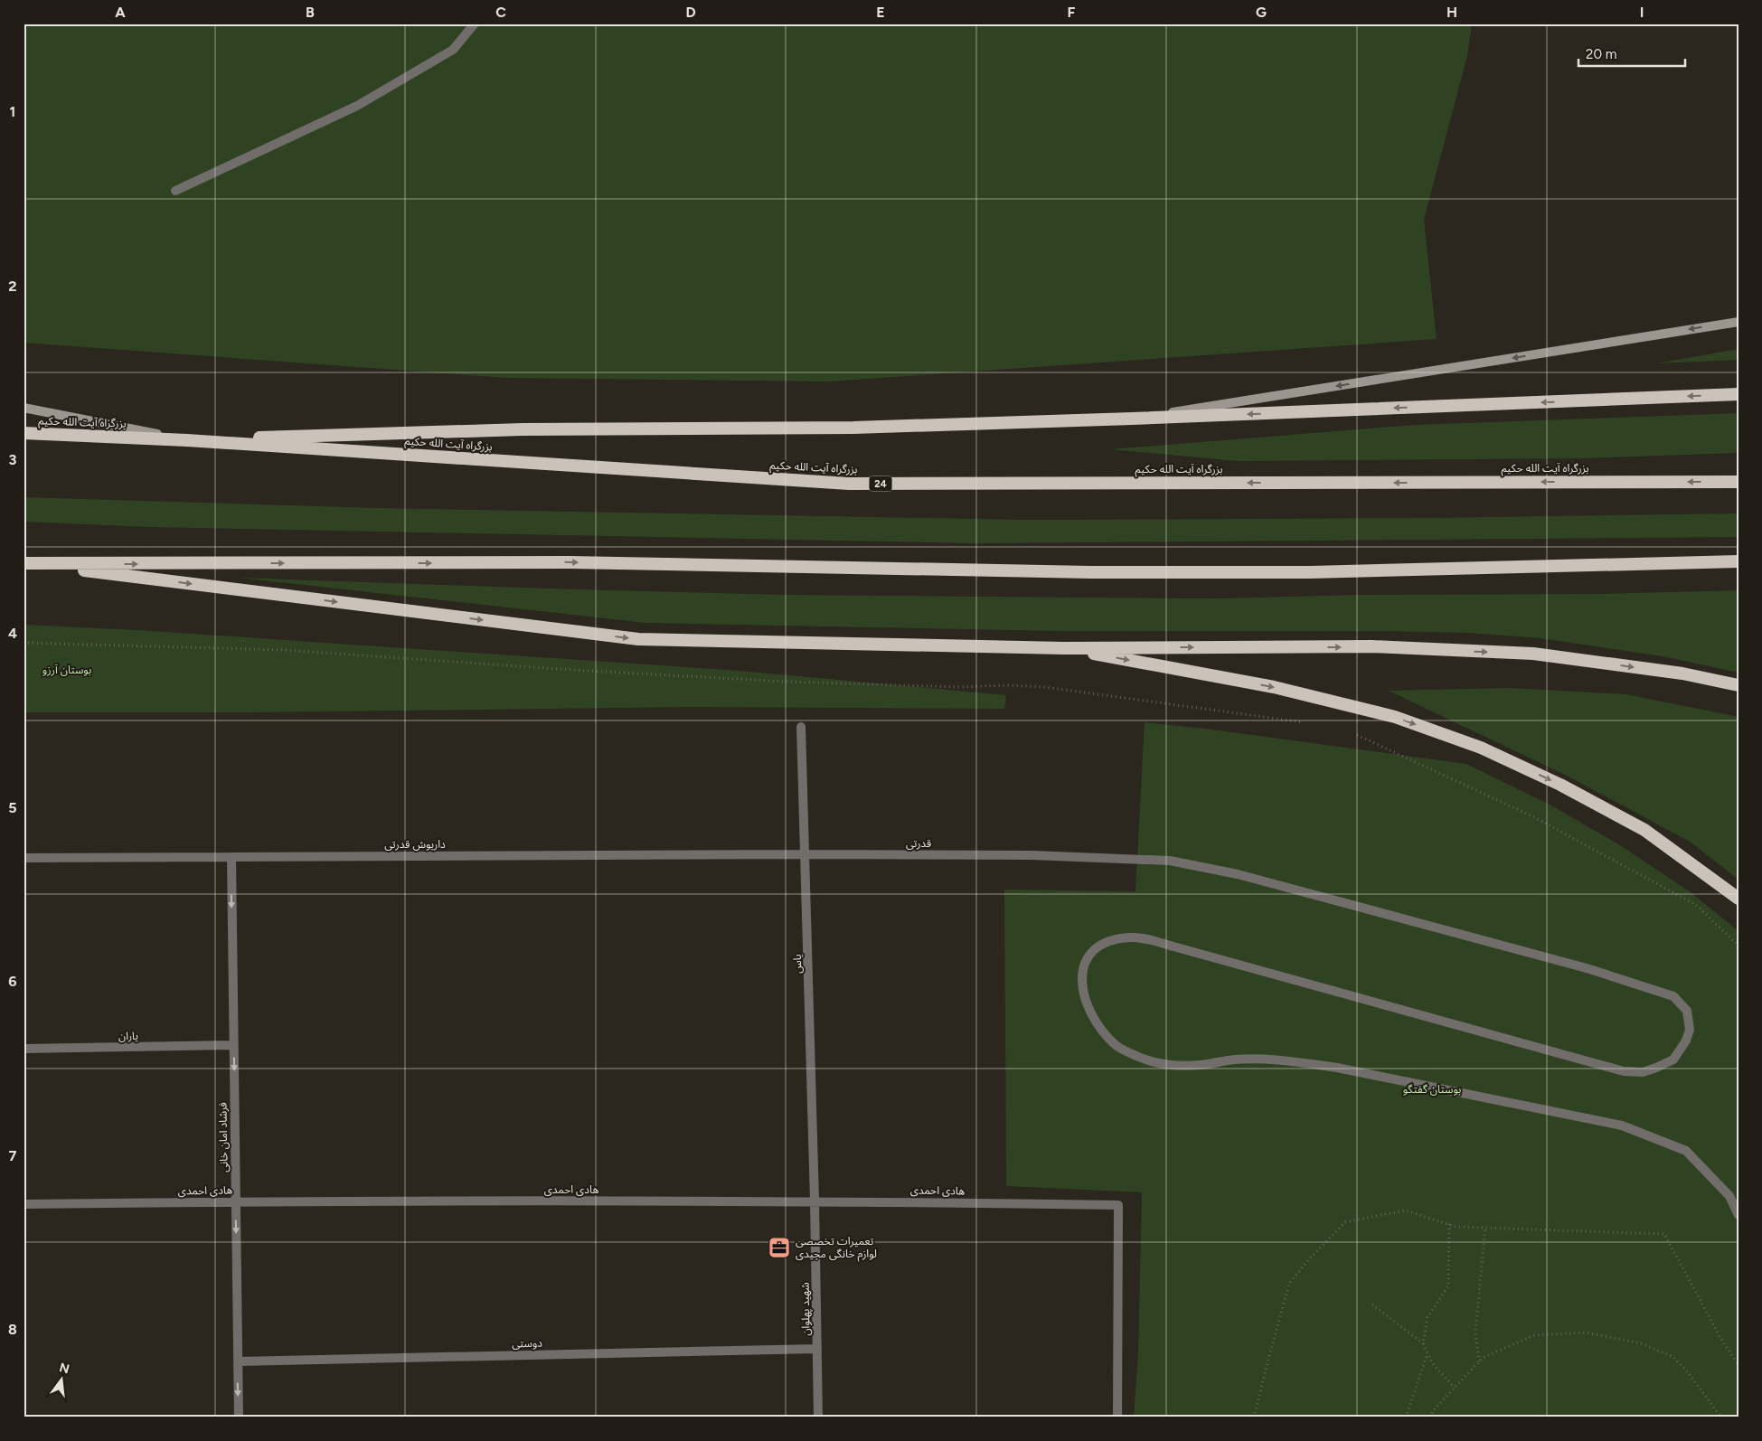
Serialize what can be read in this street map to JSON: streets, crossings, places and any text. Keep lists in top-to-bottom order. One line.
{"streets":{"highway":["بزرگراه آیت الله حکیم","24"],"street":["قدرتی","داریوش قدرتی","یاس","یاران","فرشاد امان خانی","هادی احمدی","شهید پهلوان","دوستی"]},"crossings":[["قدرتی","داریوش قدرتی"],["قدرتی","یاس"],["داریوش قدرتی","یاس"],["داریوش قدرتی","فرشاد امان خانی"],["یاس","هادی احمدی"],["یاس","شهید پهلوان"],["یاران","فرشاد امان خانی"],["فرشاد امان خانی","هادی احمدی"],["فرشاد امان خانی","دوستی"],["هادی احمدی","شهید پهلوان"],["شهید پهلوان","دوستی"]],"one_way":["فرشاد امان خانی"],"parks":["بوستان آرزو","بوستان گفتگو"],"places":{"office":["تعمیرات تخصصی لوازم خانگی مجیدی"]},"scale_bar":"20 m","north":"top","grid":{"columns":["A","B","C","D","E","F","G","H","I"],"rows":["1","2","3","4","5","6","7","8"]}}
